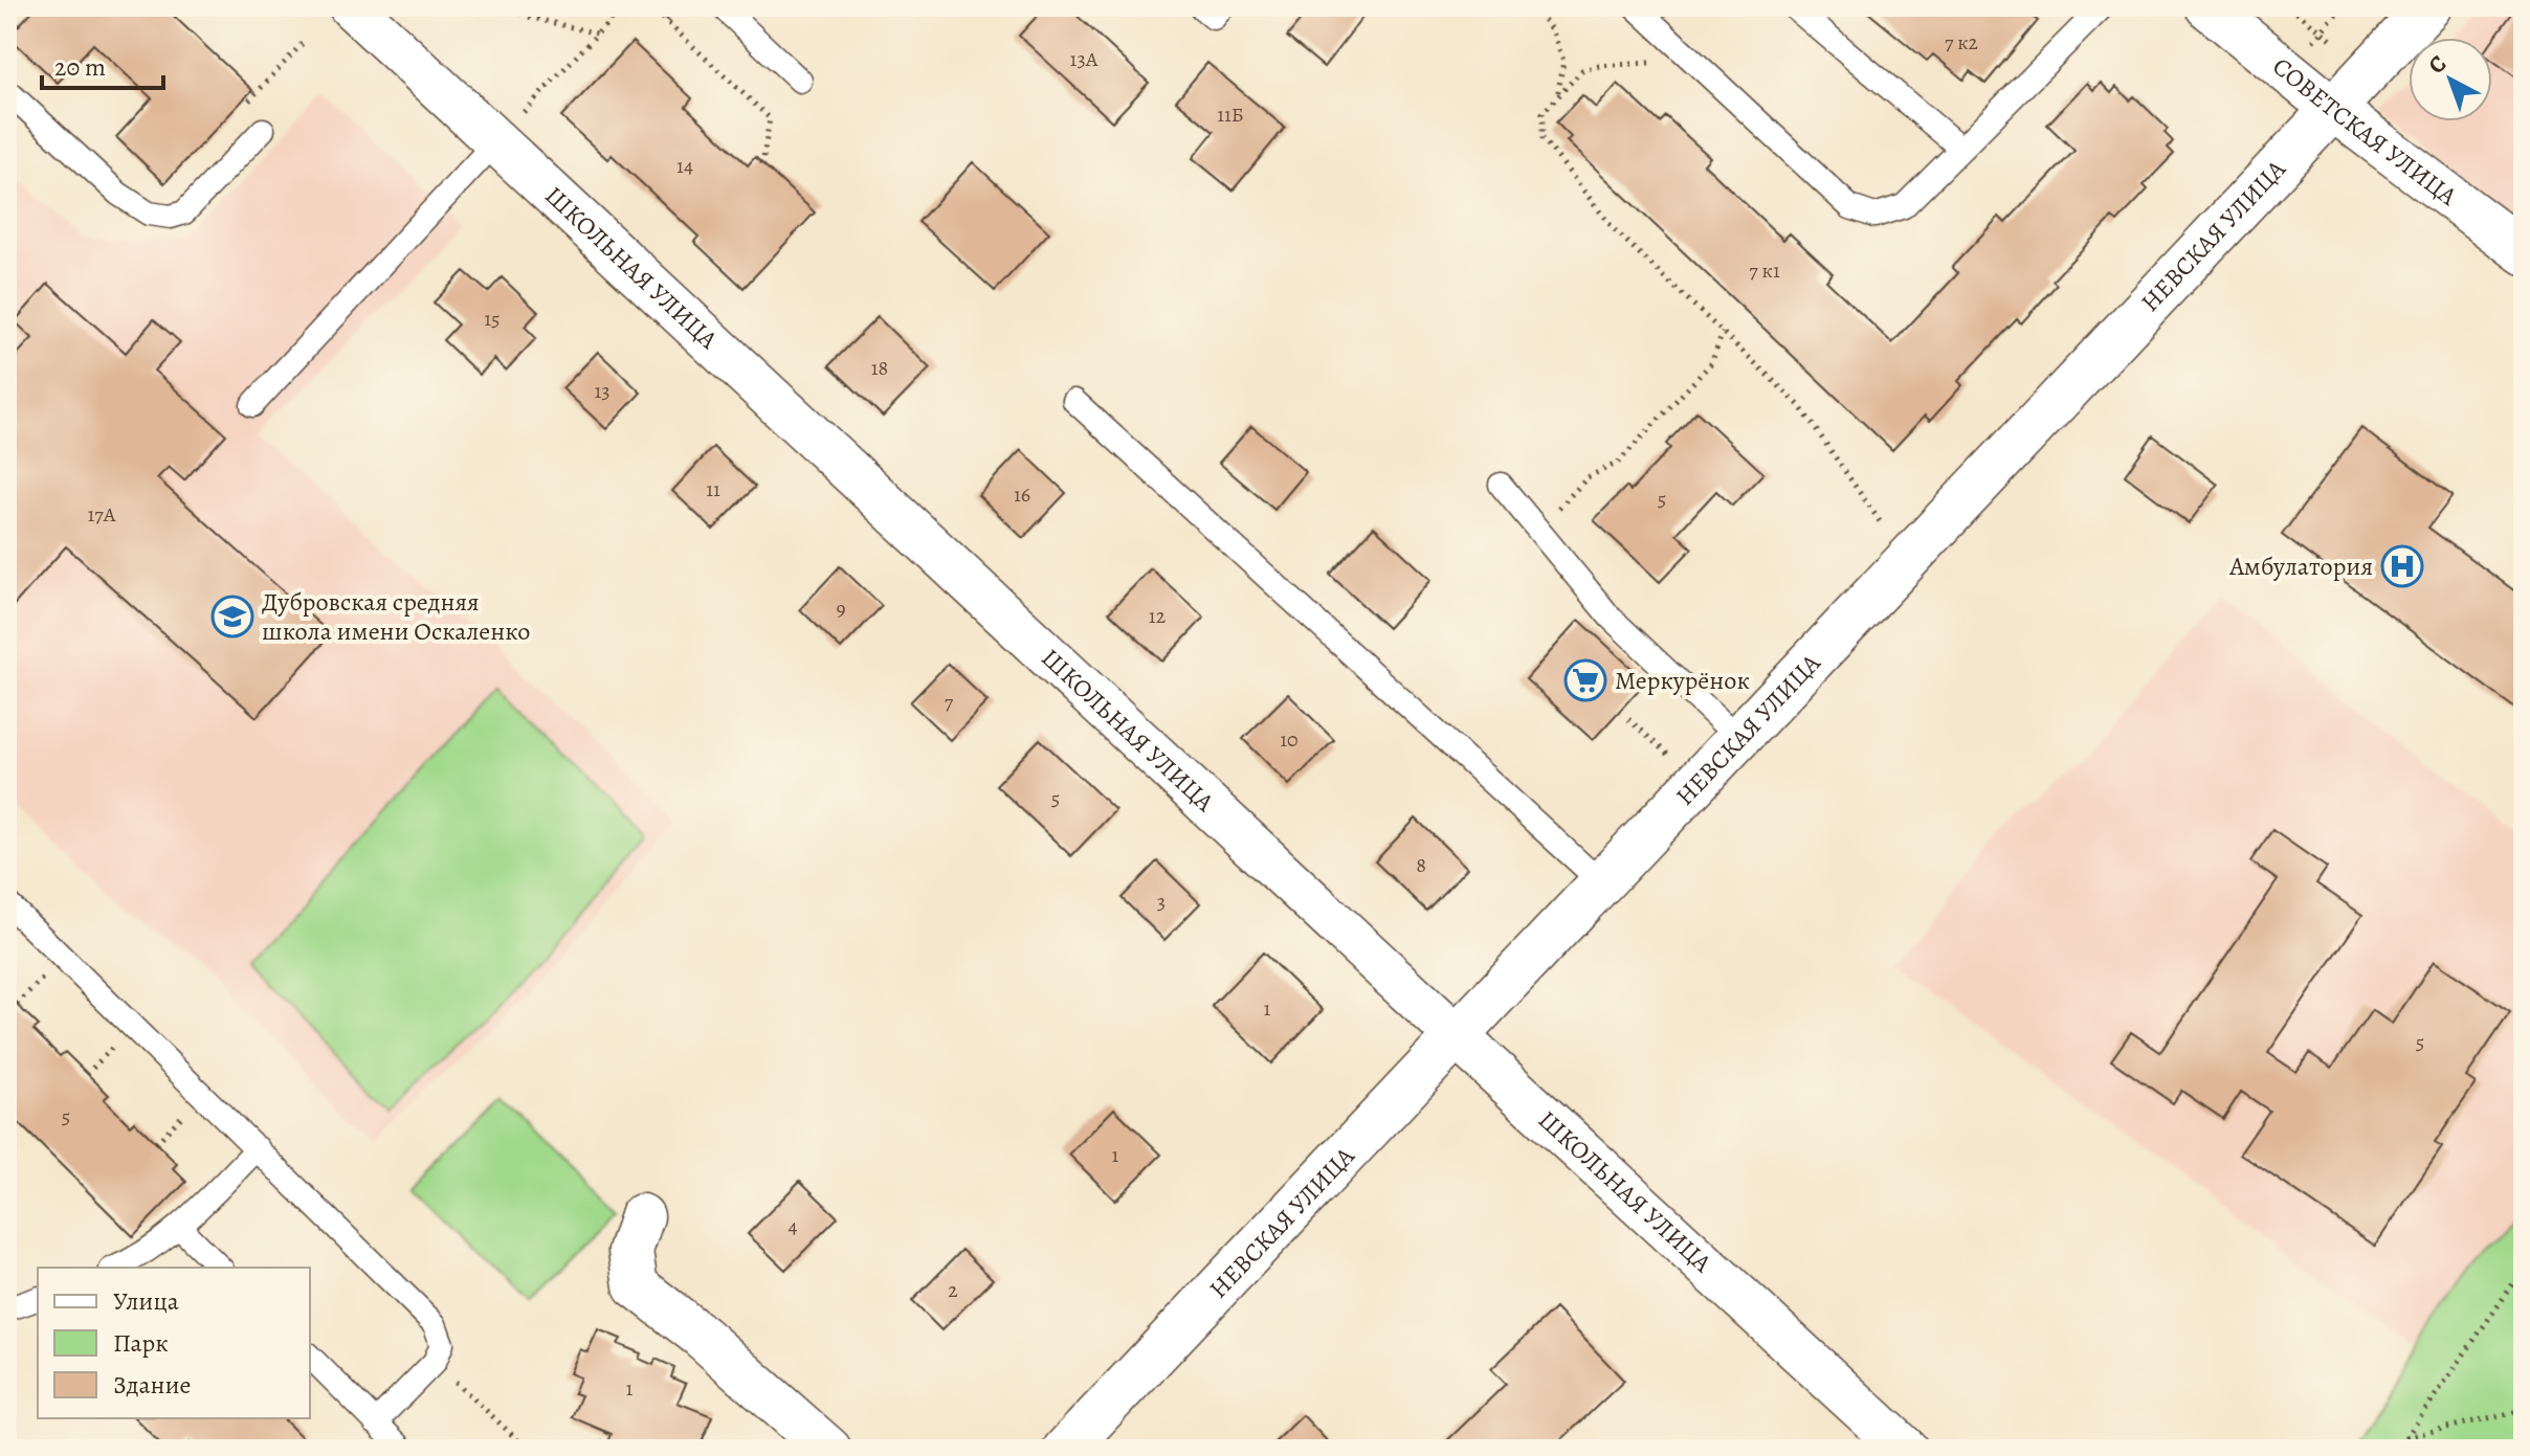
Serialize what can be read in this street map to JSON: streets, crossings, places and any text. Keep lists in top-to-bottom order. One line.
{"streets":{"street":["СОВЕТСКАЯ УЛИЦА","НЕВСКАЯ УЛИЦА","ШКОЛЬНАЯ УЛИЦА"]},"crossings":[["СОВЕТСКАЯ УЛИЦА","НЕВСКАЯ УЛИЦА"],["НЕВСКАЯ УЛИЦА","ШКОЛЬНАЯ УЛИЦА"]],"places":{"hospital":["Амбулатория"],"school or university":["Дубровская средняя школа имени Оскаленко"],"supermarket":["Меркурёнок"]},"house_numbers":["7 к2","13А","11Б","14","7 к1","15","18","13","11","16","5","17А","9","12","7","10","5","8","3","1","5","5","1","4","2","1"],"legend":["Улица","Парк","Здание"],"scale_bar":"20 m","north":"top left"}
